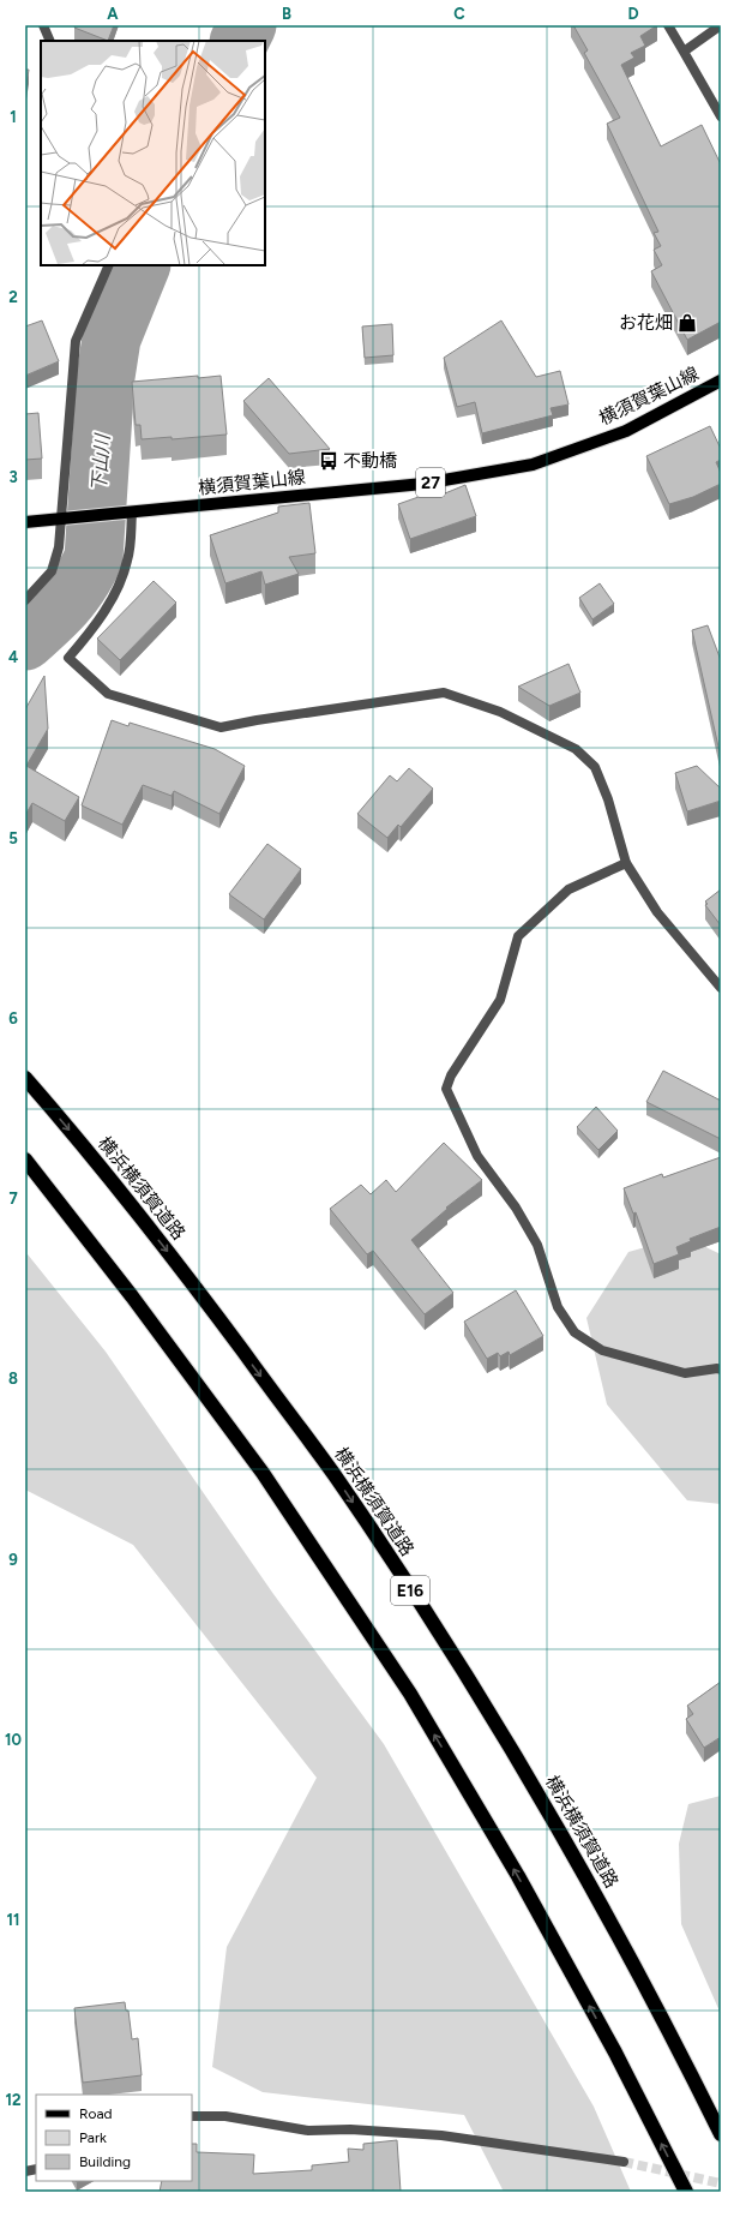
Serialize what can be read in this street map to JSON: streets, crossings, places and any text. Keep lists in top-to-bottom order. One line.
{"streets":{"highway":["横浜横須賀道路","E16"],"main road":["横須賀葉山線","27"]},"water":["下山川"],"places":{"shop":["お花畑"],"bus stop":["不動橋"]},"legend":["Road","Park","Building"],"grid":{"columns":["A","B","C","D"],"rows":["1","2","3","4","5","6","7","8","9","10","11","12"]}}
